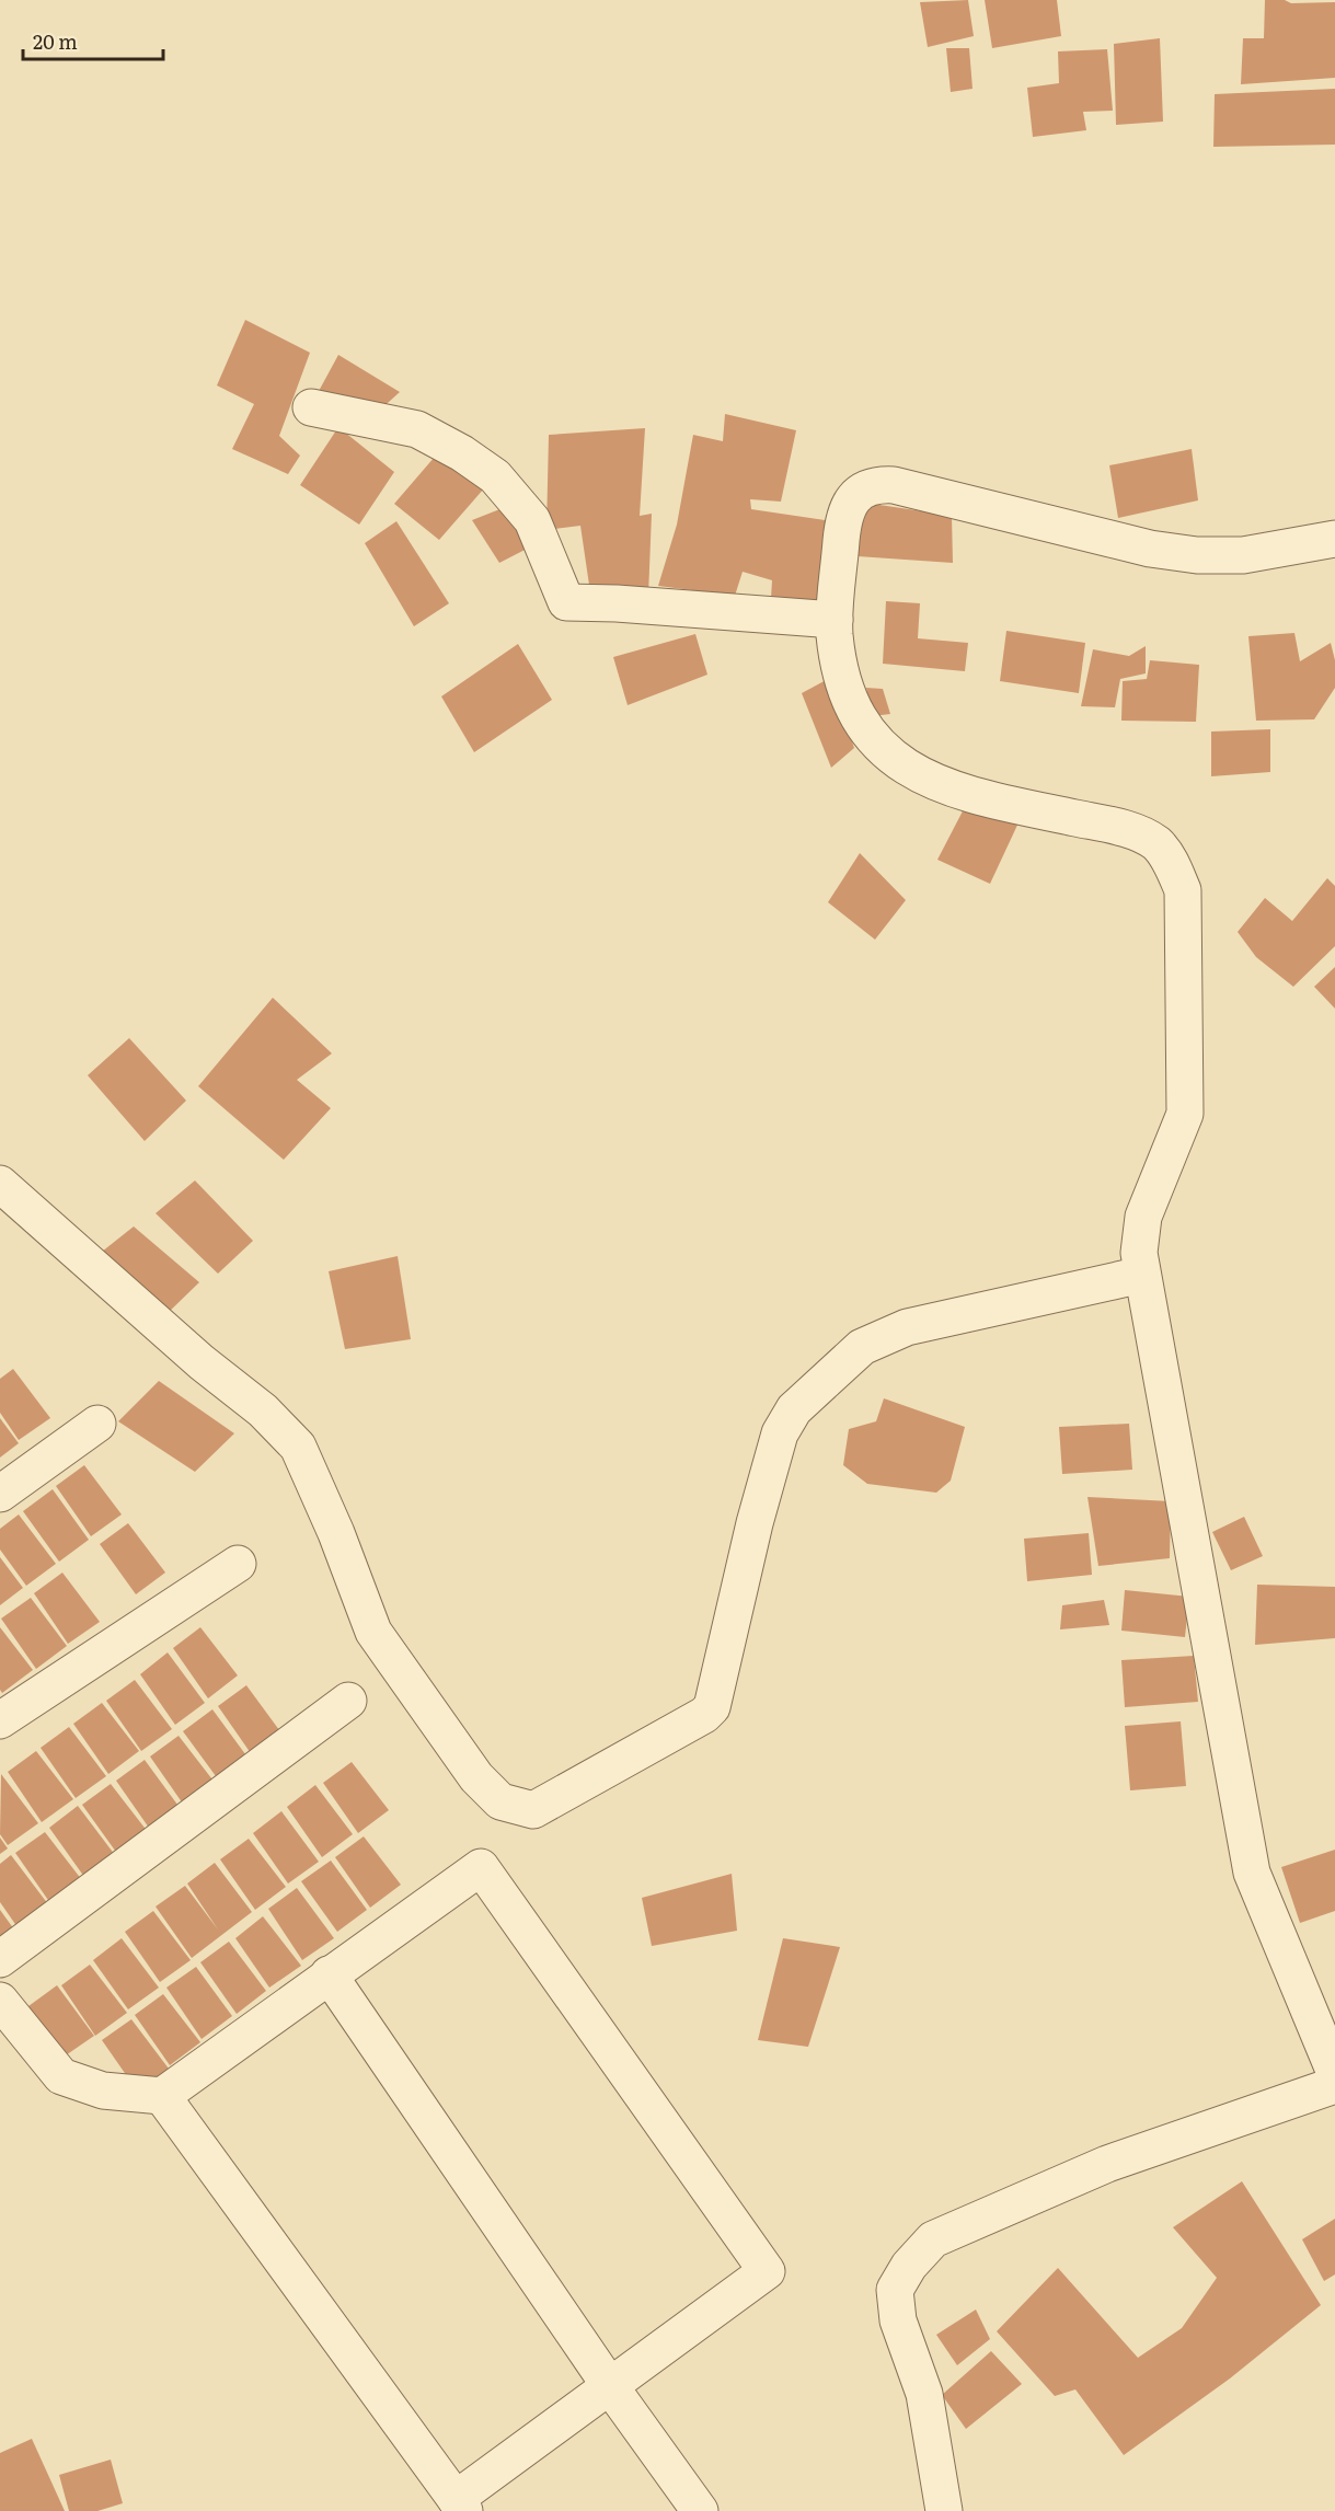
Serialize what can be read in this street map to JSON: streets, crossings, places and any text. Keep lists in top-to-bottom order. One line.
{"scale_bar":"20 m"}
